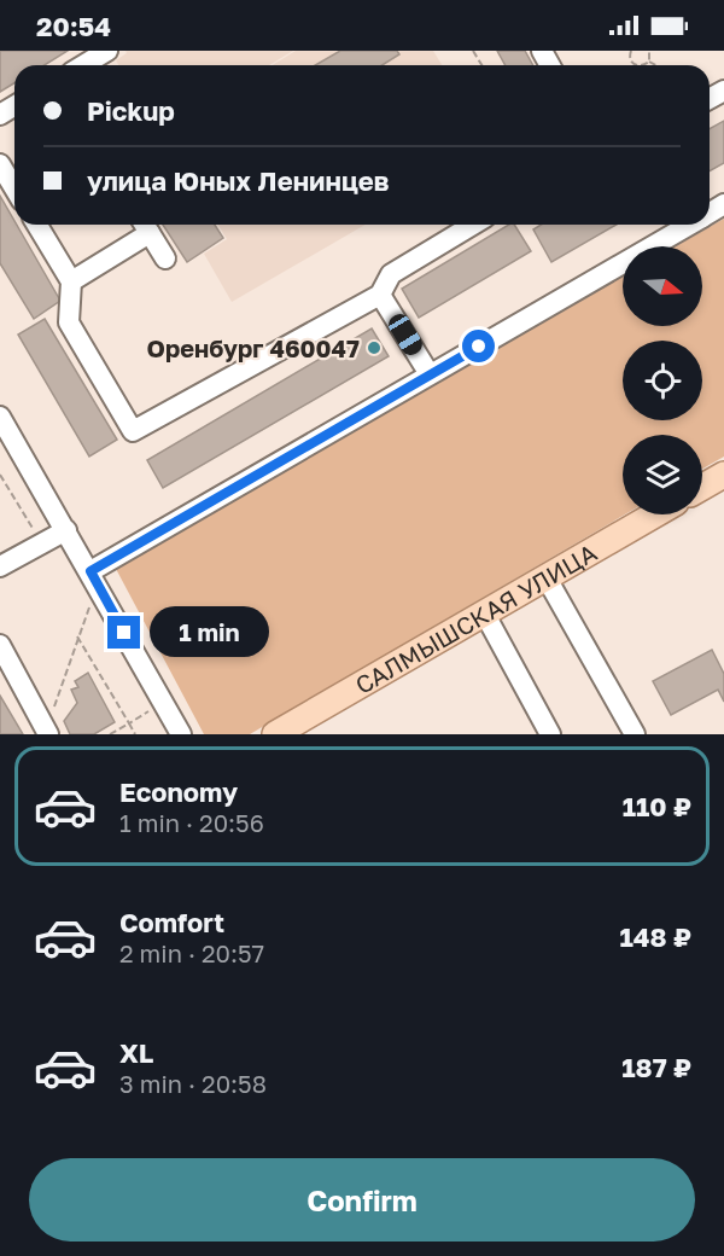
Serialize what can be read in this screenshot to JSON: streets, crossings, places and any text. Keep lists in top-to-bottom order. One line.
{"streets":{"main road":["САЛМЫШСКАЯ УЛИЦА"]},"places":["Оренбург 460047"],"north":"right","page":{"status":"20:54","banner":["Pickup","улица Юных Ленинцев"],"bubble":"1 min","list":[{"name":"Economy","note":"1 min · 20:56","value":"110 ₽"},{"name":"Comfort","note":"2 min · 20:57","value":"148 ₽"},{"name":"XL","note":"3 min · 20:58","value":"187 ₽"}],"buttons":"Confirm"}}
